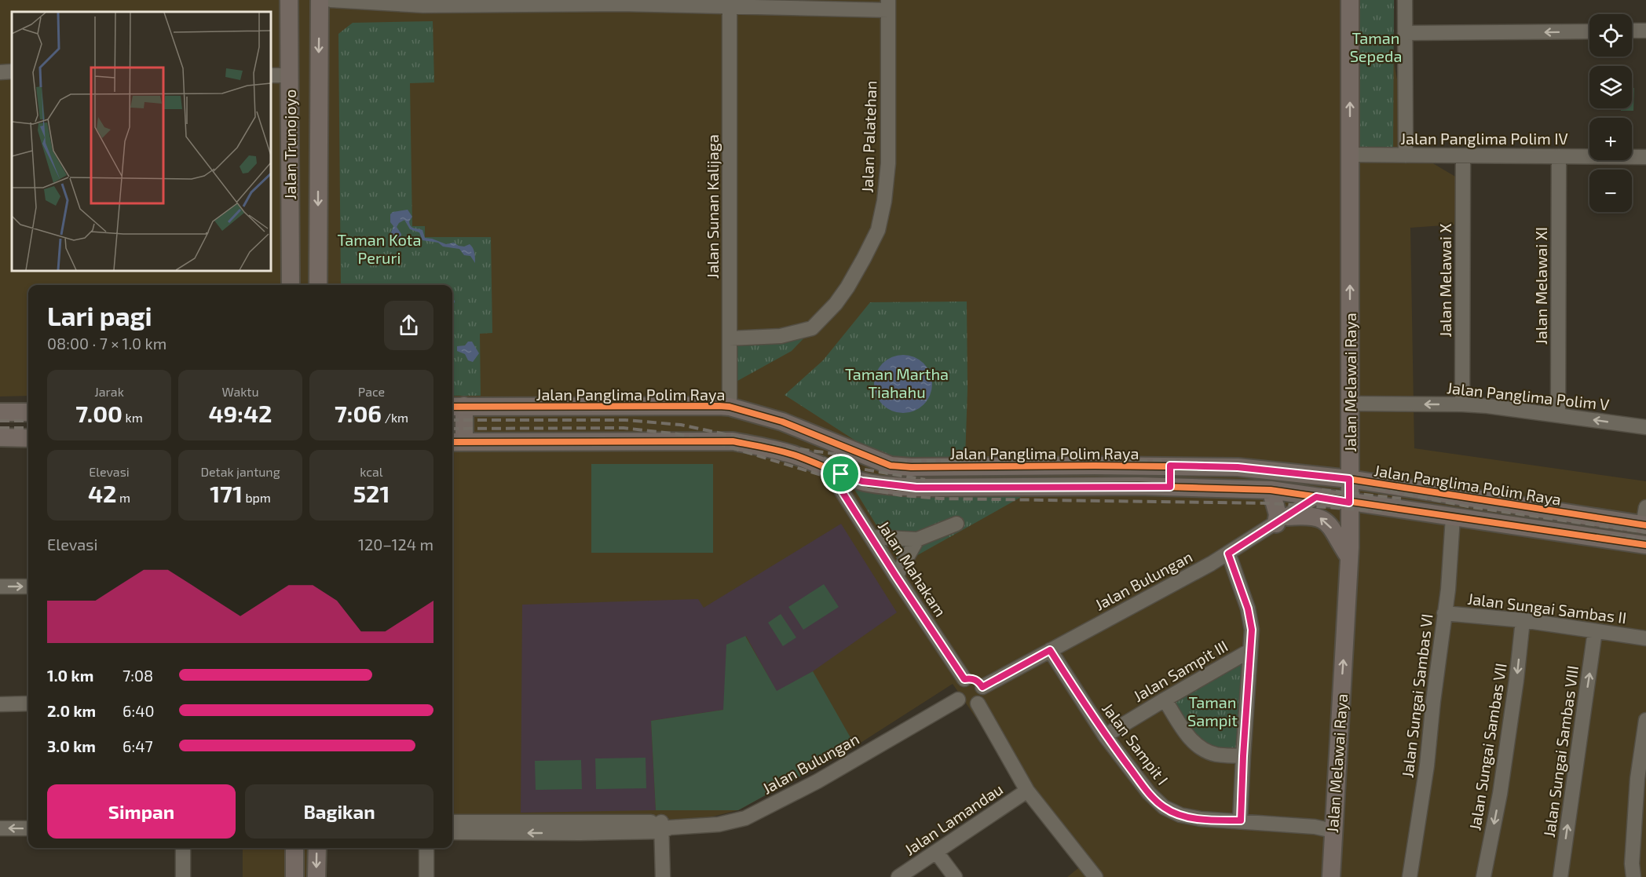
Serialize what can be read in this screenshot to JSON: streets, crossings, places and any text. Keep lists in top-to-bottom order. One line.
{"streets":{"main road":["Jalan Trunojoyo","Jalan Melawai Raya","Jalan Panglima Polim Raya"],"street":["Jalan Palatehan","Jalan Panglima Polim IV","Jalan Sunan Kalijaga","Jalan Melawai X","Jalan Melawai XI","Jalan Panglima Polim V","Jalan Mahakam","Jalan Bulungan","Jalan Sungai Sambas II","Jalan Sampit III","Jalan Sungai Sambas VI","Jalan Sampit I","Jalan Sungai Sambas VII","Jalan Sungai Sambas VIII","Jalan Lamandau"]},"crossings":[["Jalan Palatehan","Jalan Trunojoyo"],["Jalan Palatehan","Jalan Sunan Kalijaga"],["Jalan Panglima Polim IV","Jalan Melawai X"],["Jalan Panglima Polim IV","Jalan Melawai XI"],["Jalan Panglima Polim IV","Jalan Melawai Raya"],["Jalan Sunan Kalijaga","Jalan Panglima Polim Raya"],["Jalan Melawai X","Jalan Panglima Polim V"],["Jalan Melawai XI","Jalan Panglima Polim V"],["Jalan Melawai Raya","Jalan Panglima Polim Raya"],["Jalan Melawai Raya","Jalan Panglima Polim V"],["Jalan Melawai Raya","Jalan Sampit I"],["Jalan Mahakam","Jalan Bulungan"],["Jalan Bulungan","Jalan Sampit I"],["Jalan Sungai Sambas II","Jalan Sungai Sambas VI"],["Jalan Sungai Sambas II","Jalan Sungai Sambas VII"],["Jalan Sungai Sambas II","Jalan Sungai Sambas VIII"],["Jalan Sampit III","Jalan Sampit I"]],"one_way":["Jalan Melawai Raya","Jalan Panglima Polim V","Jalan Sungai Sambas VII"],"parks":["Taman Sepeda","Taman Kota Peruri","Taman Martha Tiahahu","Taman Sampit"],"page":{"map_buttons":["+","−"],"heading":["Lari pagi","08:00 · 7 × 1.0 km"],"stats":[["Jarak","7.00 km"],["Waktu","49:42"],["Pace","7:06 /km"],["Elevasi","42 m"],["Detak jantung","171 bpm"],["kcal","521"]],"chart":["Elevasi","120–124 m"],"list":[{"name":"1.0 km","note":"7:08"},{"name":"2.0 km","note":"6:40"},{"name":"3.0 km","note":"6:47"}],"buttons":["Simpan","Bagikan"]}}
